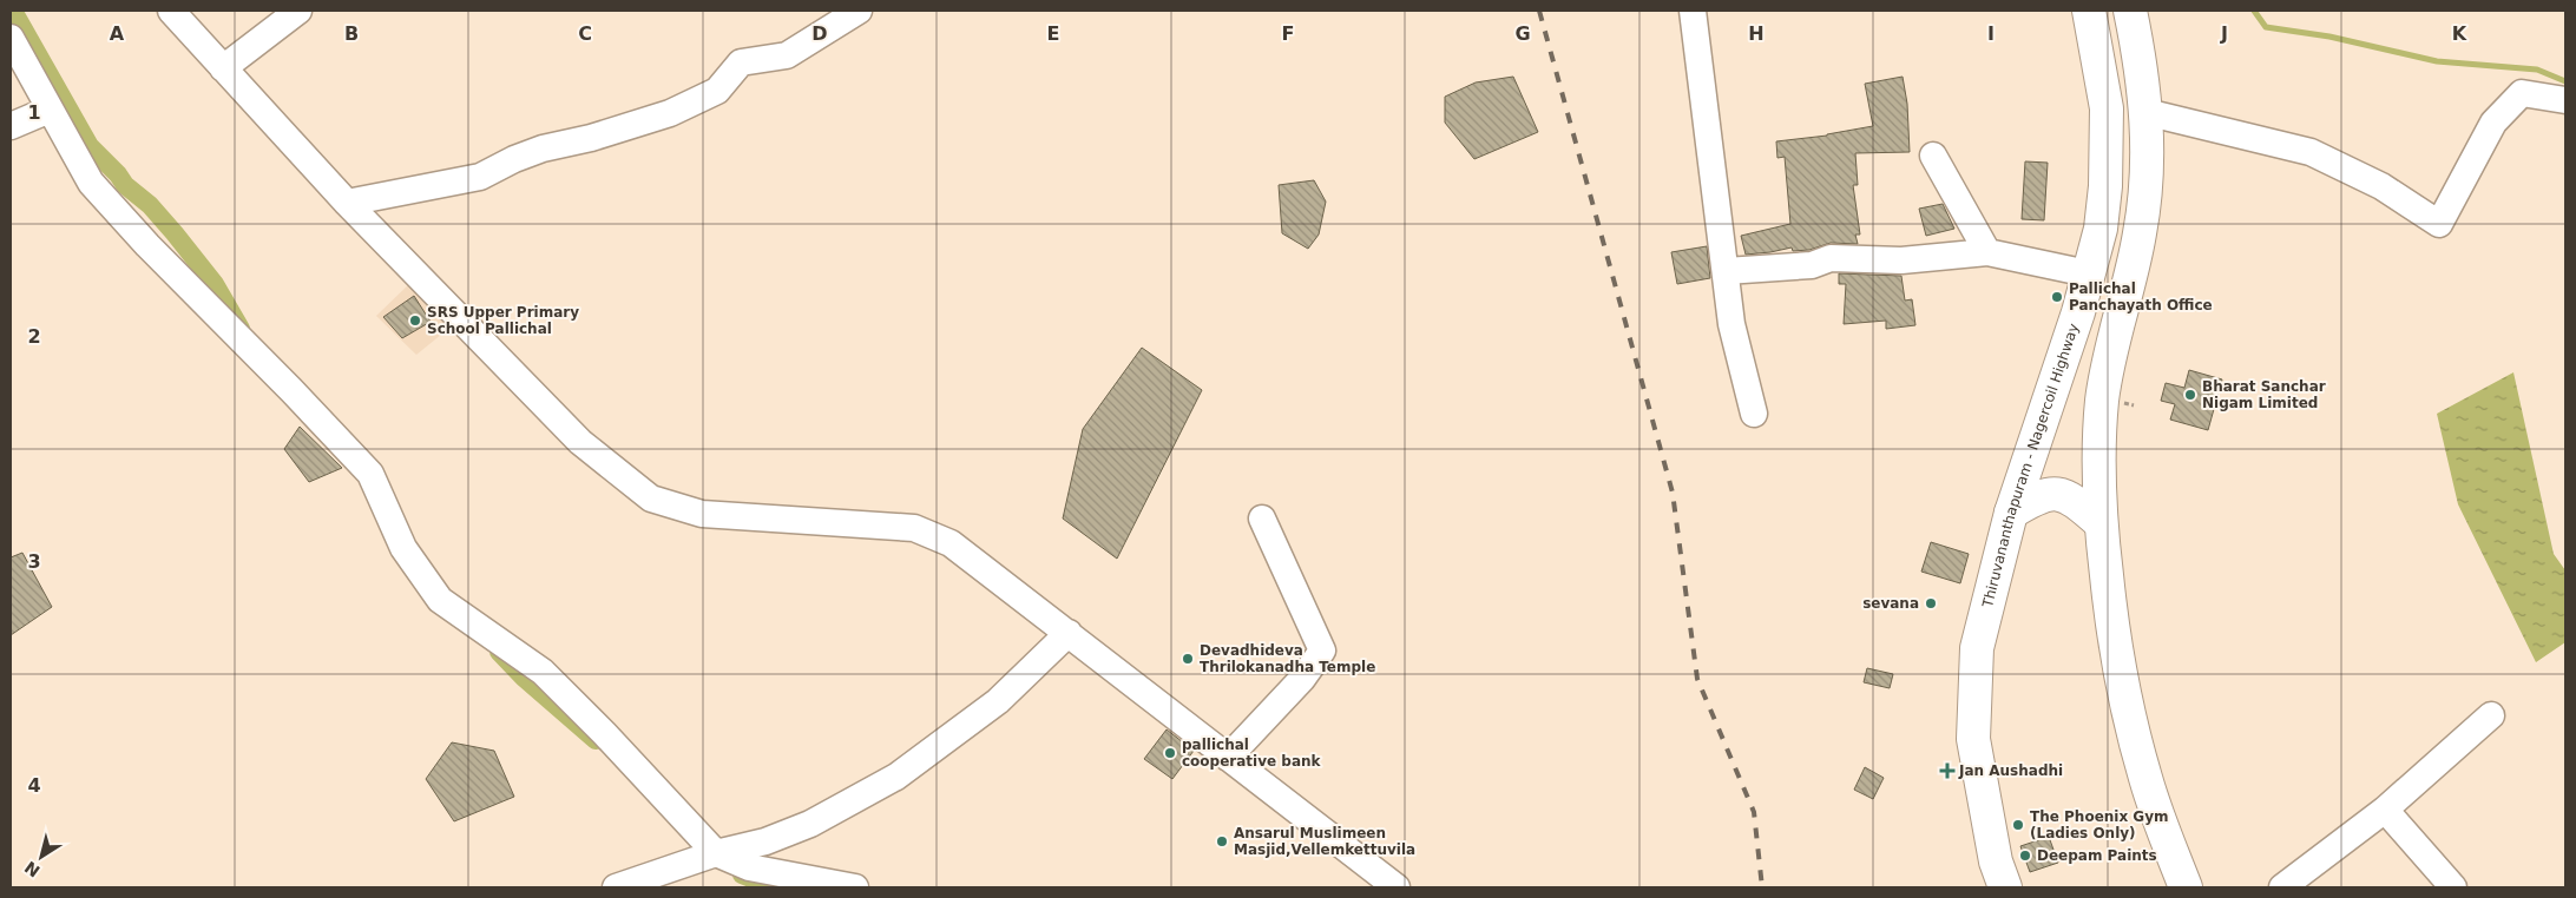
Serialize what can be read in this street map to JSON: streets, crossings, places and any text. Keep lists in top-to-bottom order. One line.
{"streets":{"main road":["Thiruvananthapuram - Nagercoil Highway"]},"places":{"other":["Pallichal Panchayath Office","SRS Upper Primary School Pallichal","Bharat Sanchar Nigam Limited","sevana","Devadhideva Thrilokanadha Temple","pallichal cooperative bank","The Phoenix Gym (Ladies Only)","Ansarul Muslimeen Masjid,Vellemkettuvila","Deepam Paints"],"health":["Jan Aushadhi"]},"north":"bottom left","grid":{"columns":["A","B","C","D","E","F","G","H","I","J","K"],"rows":["1","2","3","4"]}}
